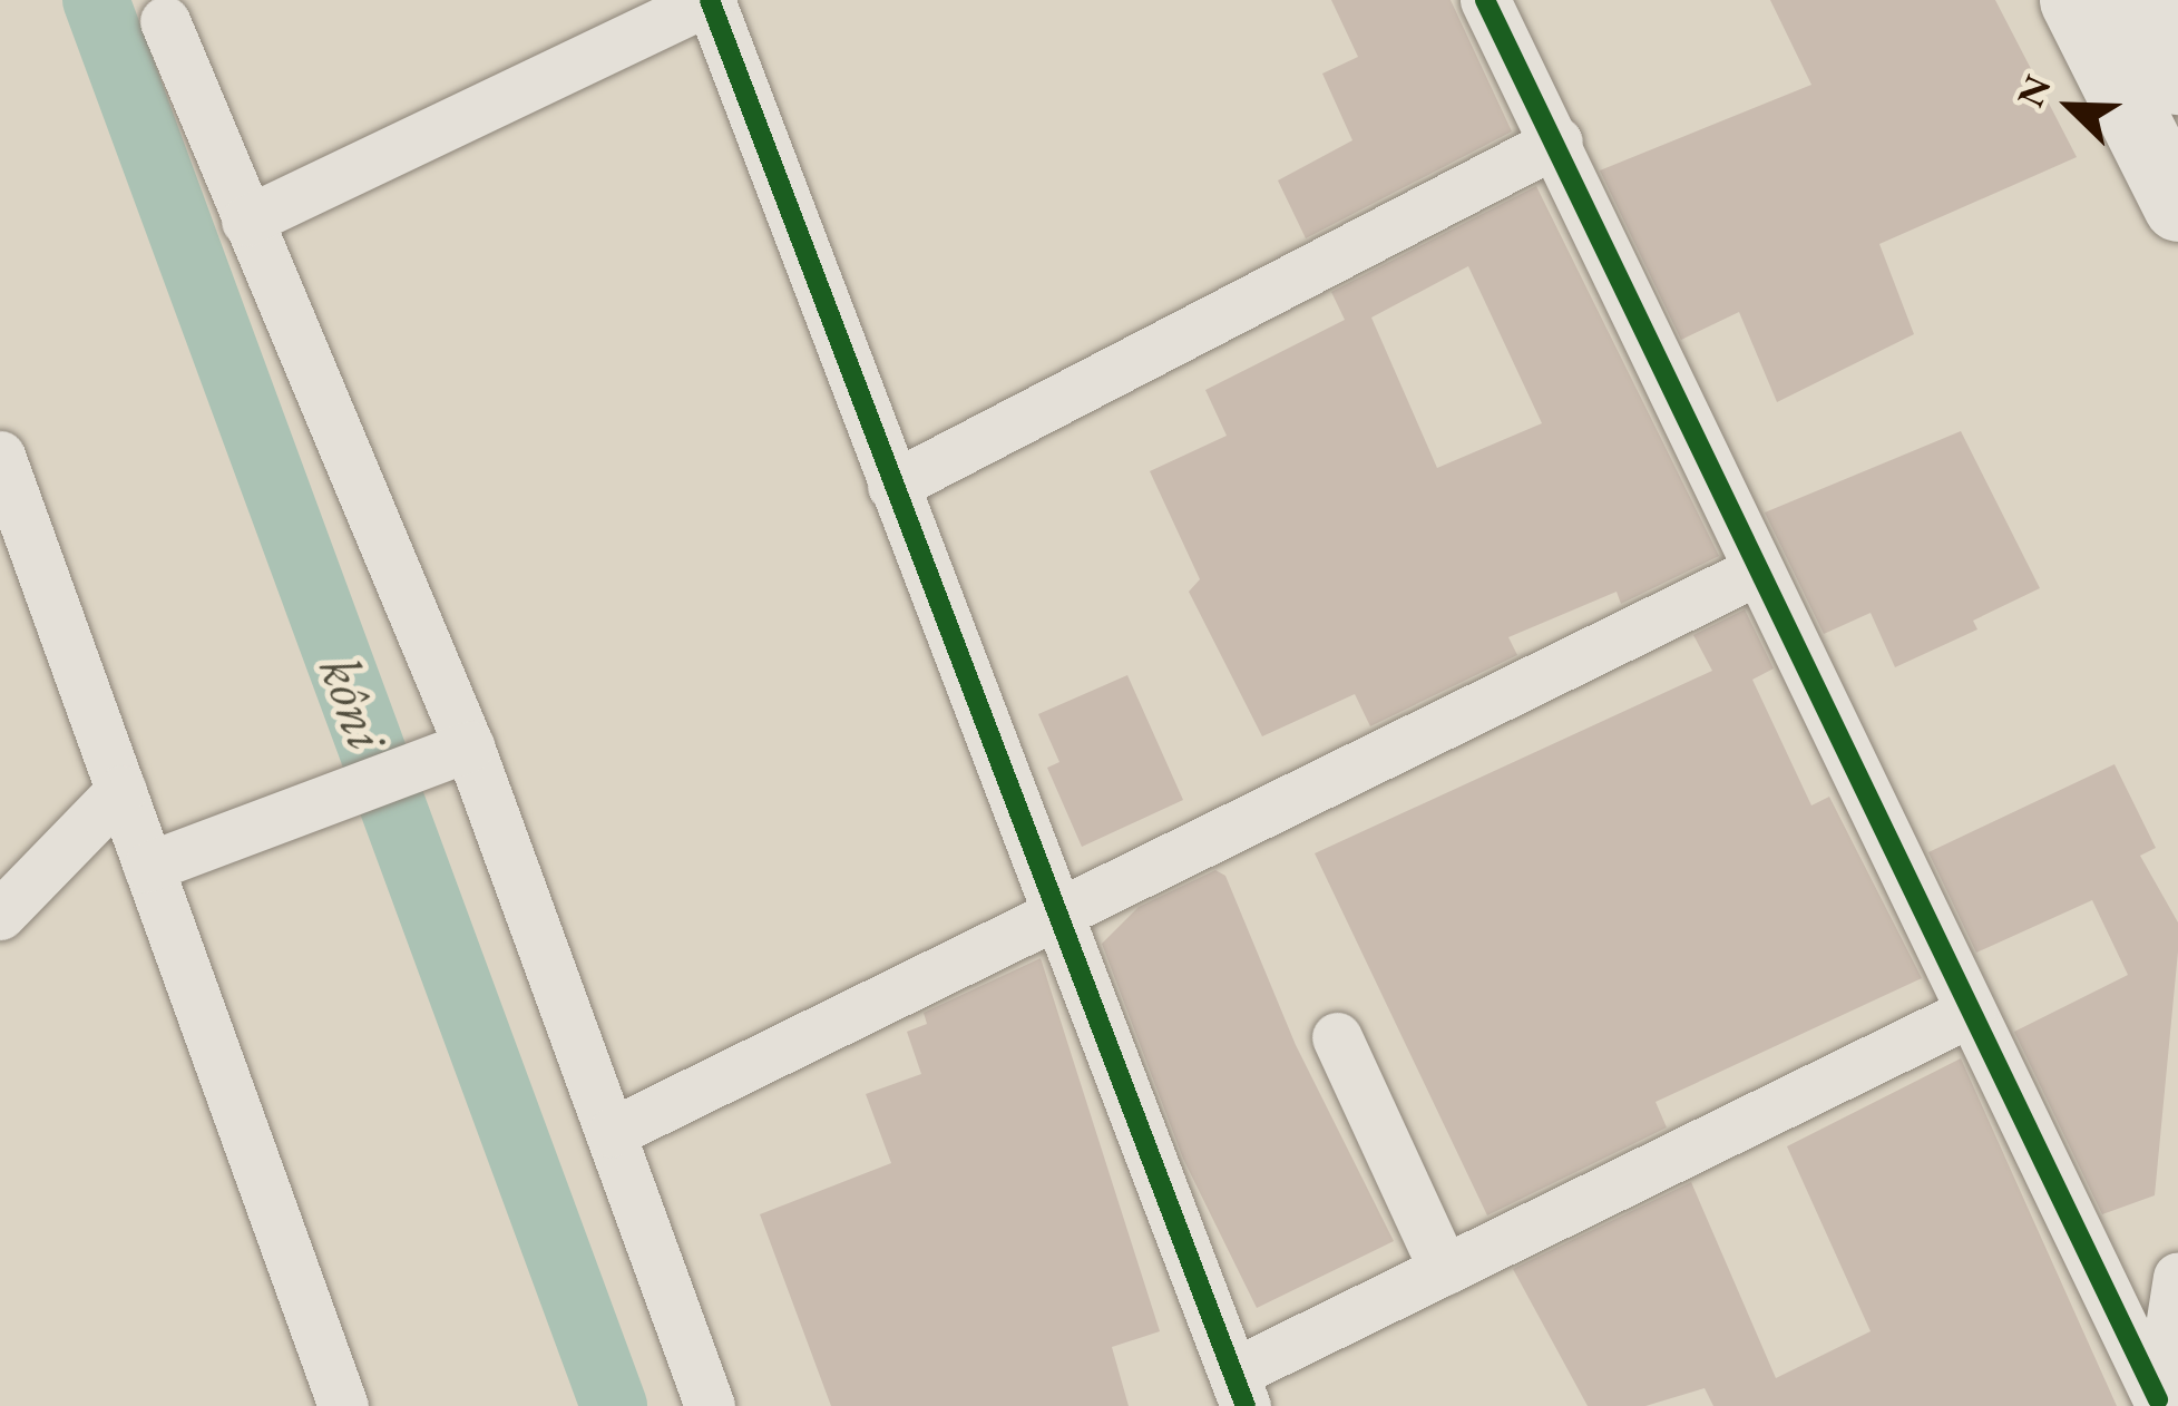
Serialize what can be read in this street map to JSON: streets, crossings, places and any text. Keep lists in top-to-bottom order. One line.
{"water":["kôni"],"north":"top left"}
